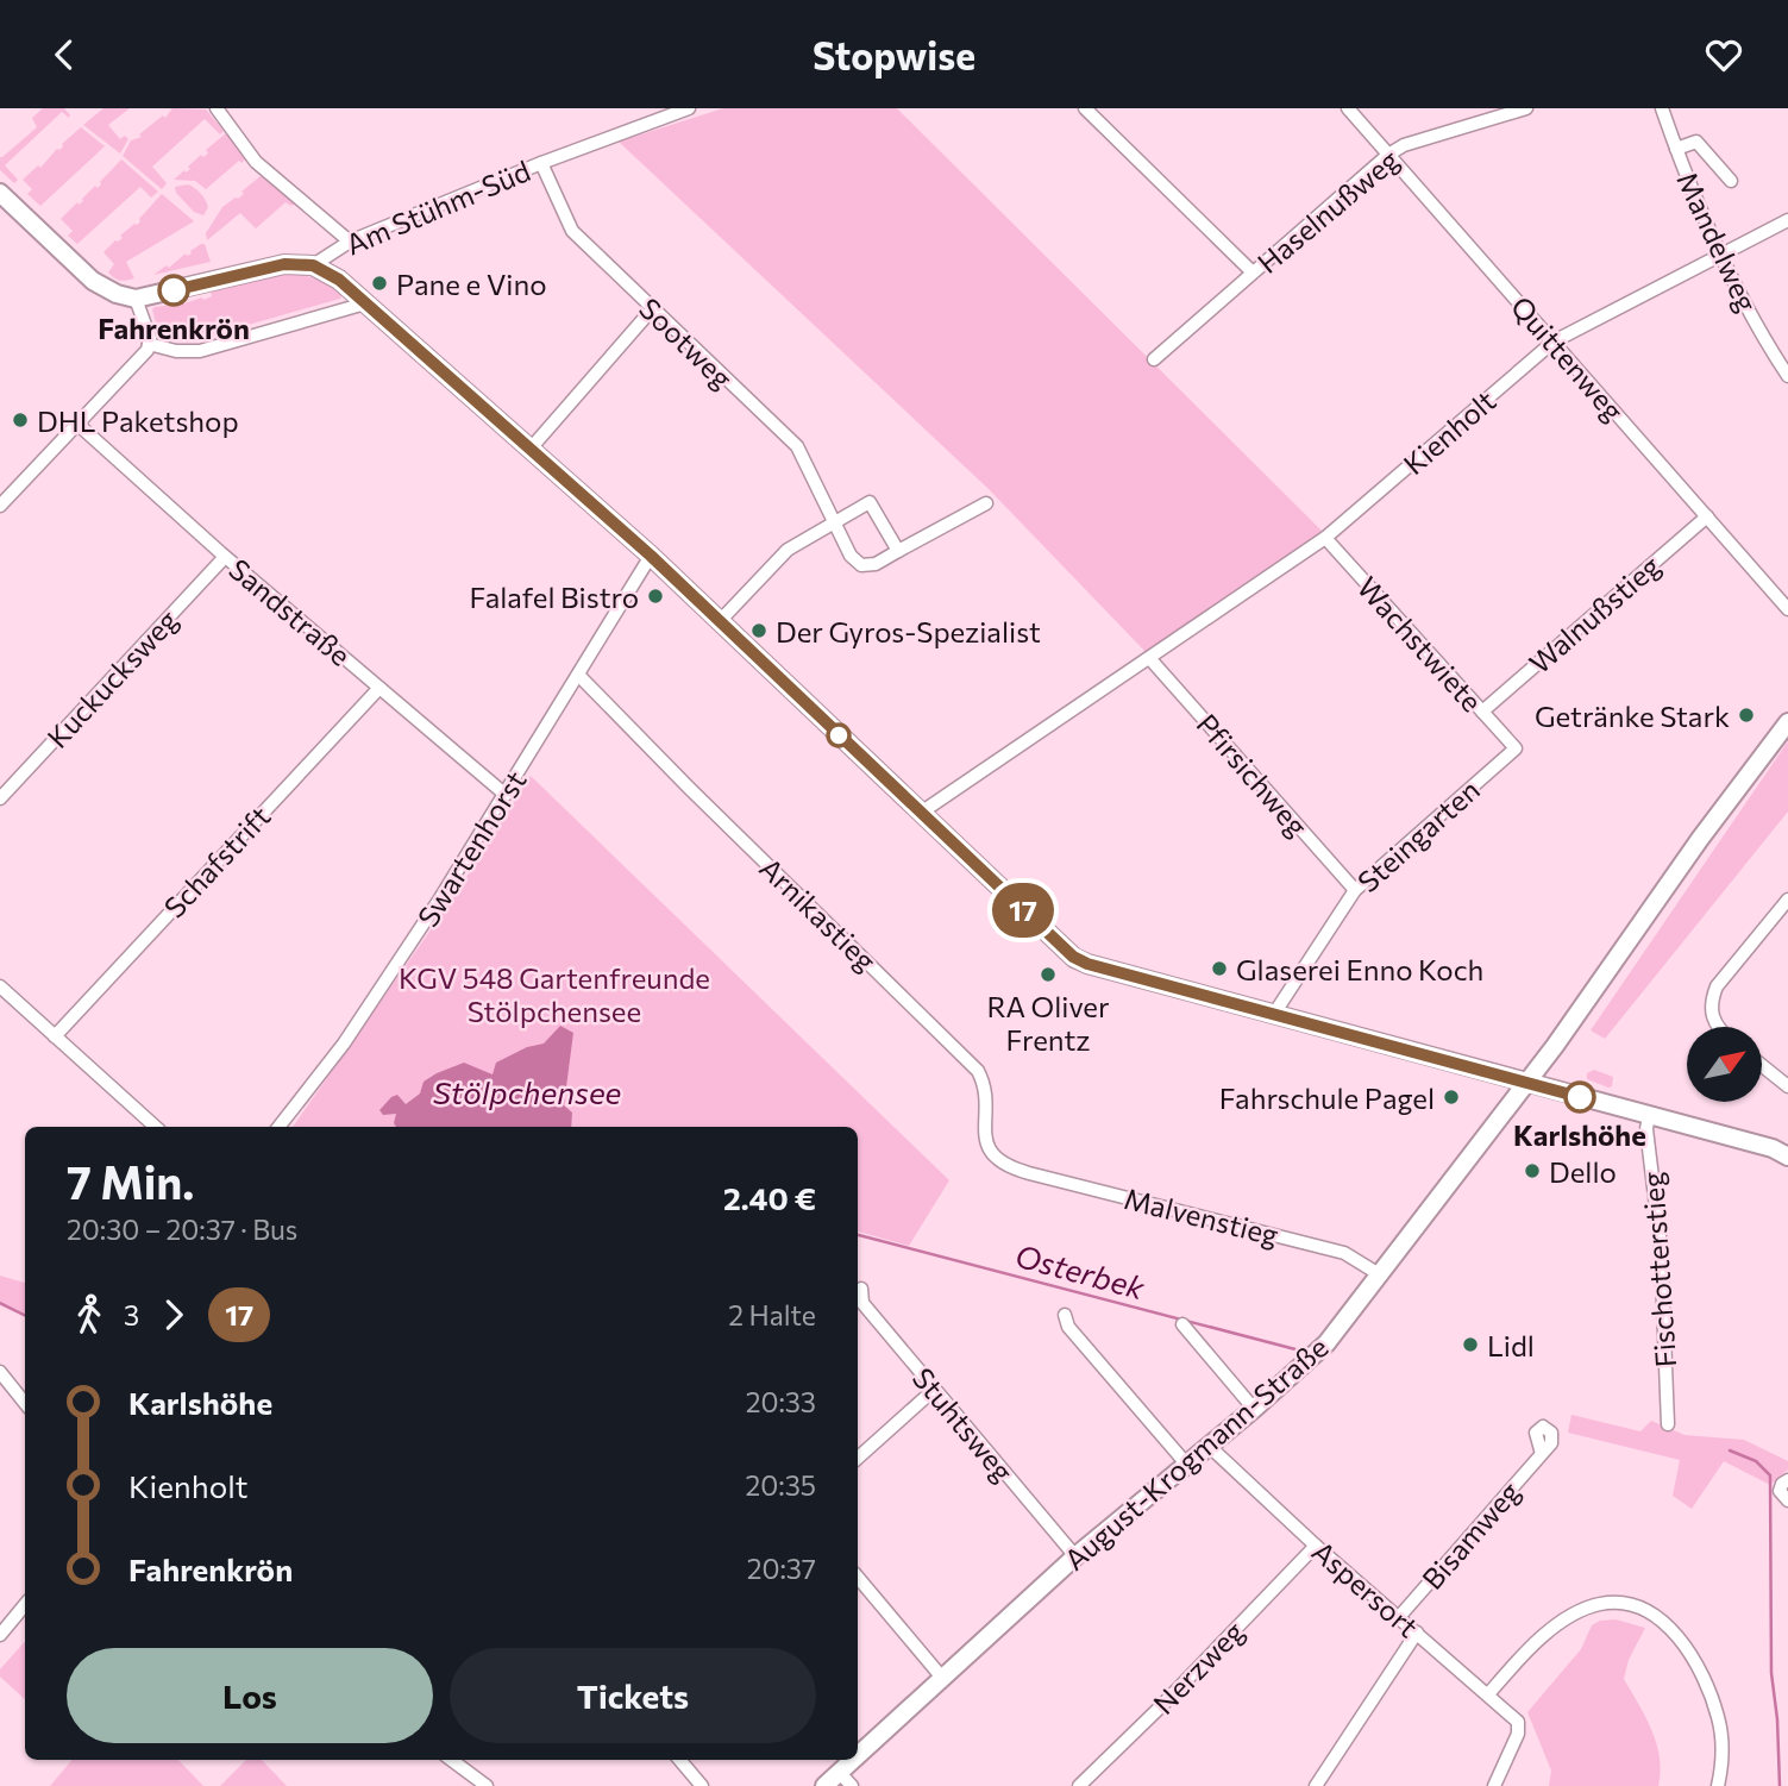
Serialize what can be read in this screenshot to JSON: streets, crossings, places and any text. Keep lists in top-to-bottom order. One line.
{"streets":{"street":["Am Stühm-Süd","Haselnußweg","Mandelweg","Sootweg","Quittenweg","Kienholt","Sandstraße","Walnußstieg","Wachstwiete","Kuckucksweg","Pfirsichweg","Steingarten","Swartenhorst","Schafstrift","Arnikastieg","Malvenstieg","Fischotterstieg","Stuhtsweg","August-Krogmann-Straße","Bisamweg","Aspersort","Nerzweg"]},"crossings":[["Am Stühm-Süd","Sootweg"],["Haselnußweg","Quittenweg"],["Mandelweg","Kienholt"],["Quittenweg","Kienholt"],["Quittenweg","Walnußstieg"],["Kienholt","Wachstwiete"],["Kienholt","Pfirsichweg"],["Sandstraße","Kuckucksweg"],["Sandstraße","Swartenhorst"],["Sandstraße","Schafstrift"],["Walnußstieg","Wachstwiete"],["Wachstwiete","Steingarten"],["Pfirsichweg","Steingarten"],["Swartenhorst","Arnikastieg"],["Arnikastieg","Malvenstieg"],["Malvenstieg","August-Krogmann-Straße"],["Stuhtsweg","August-Krogmann-Straße"],["August-Krogmann-Straße","Aspersort"],["Bisamweg","Aspersort"],["Aspersort","Nerzweg"]],"water":["Stölpchensee","Osterbek"],"parks":["KGV 548 Gartenfreunde Stölpchensee"],"places":["Pane e Vino","Fahrenkrön","DHL Paketshop","Falafel Bistro","Der Gyros-Spezialist","Getränke Stark","Glaserei Enno Koch","RA Oliver Frentz","Fahrschule Pagel","Karlshöhe","Dello","Lidl"],"lines":["bus line 17"],"north":"top right","page":{"header":"Stopwise","on_map":"17","heading":["7 Min.","20:30 – 20:37 · Bus","2.40 €"],"legs":["3","17","2 Halte"],"list":[{"name":"Karlshöhe","value":"20:33"},{"name":"Kienholt","value":"20:35"},{"name":"Fahrenkrön","value":"20:37"}],"buttons":["Los","Tickets"]}}
